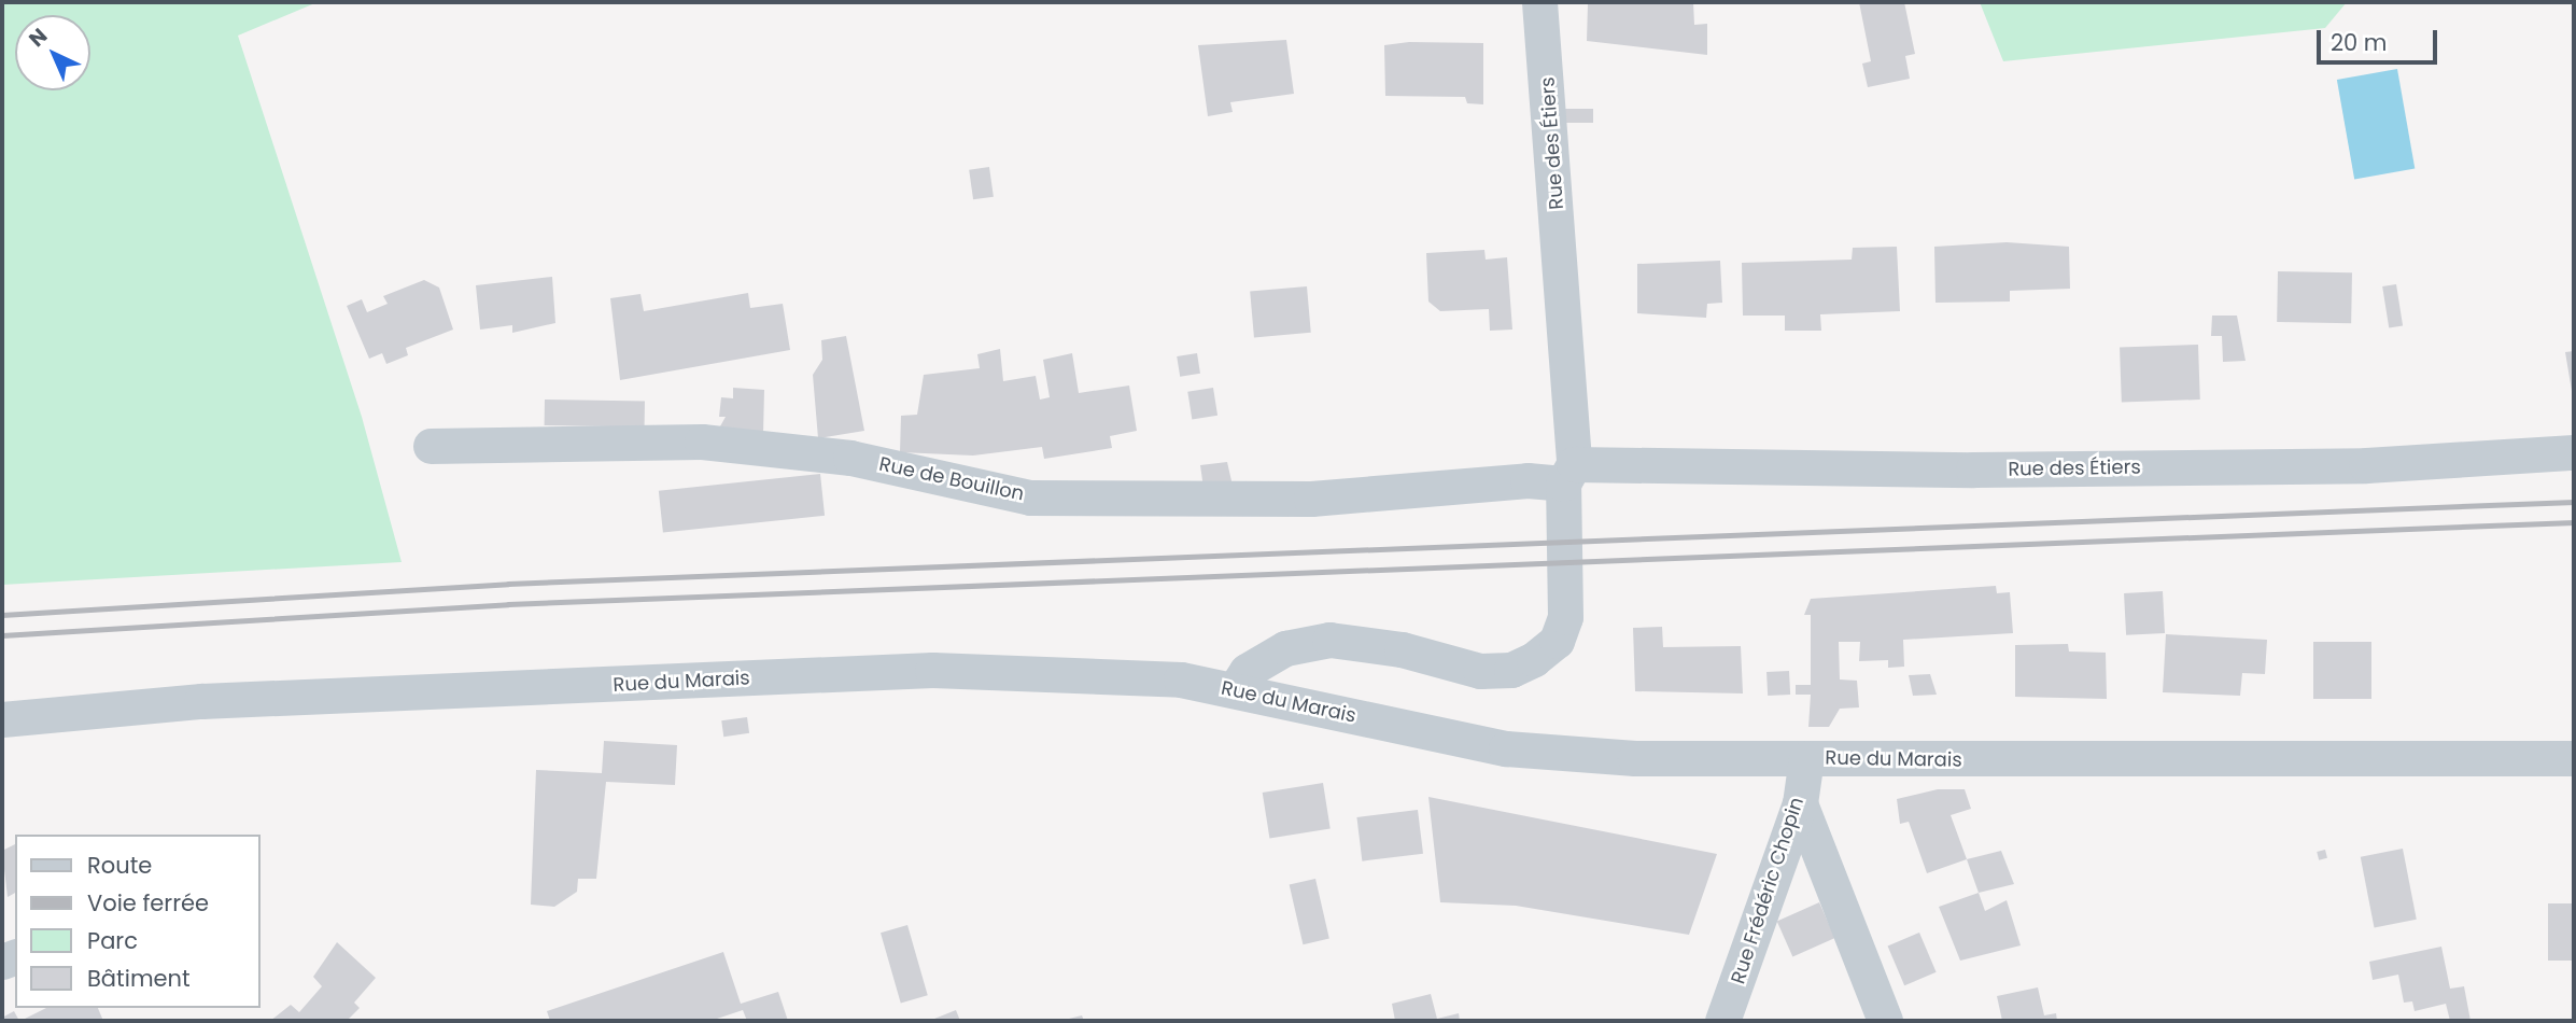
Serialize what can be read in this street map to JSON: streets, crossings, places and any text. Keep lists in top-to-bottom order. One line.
{"streets":{"street":["Rue des Étiers","Rue de Bouillon","Rue du Marais","Rue Frédéric Chopin"]},"crossings":[["Rue des Étiers","Rue de Bouillon"],["Rue des Étiers","Rue du Marais"],["Rue du Marais","Rue Frédéric Chopin"]],"legend":["Route","Voie ferrée","Parc","Bâtiment"],"scale_bar":"20 m","north":"top left"}
